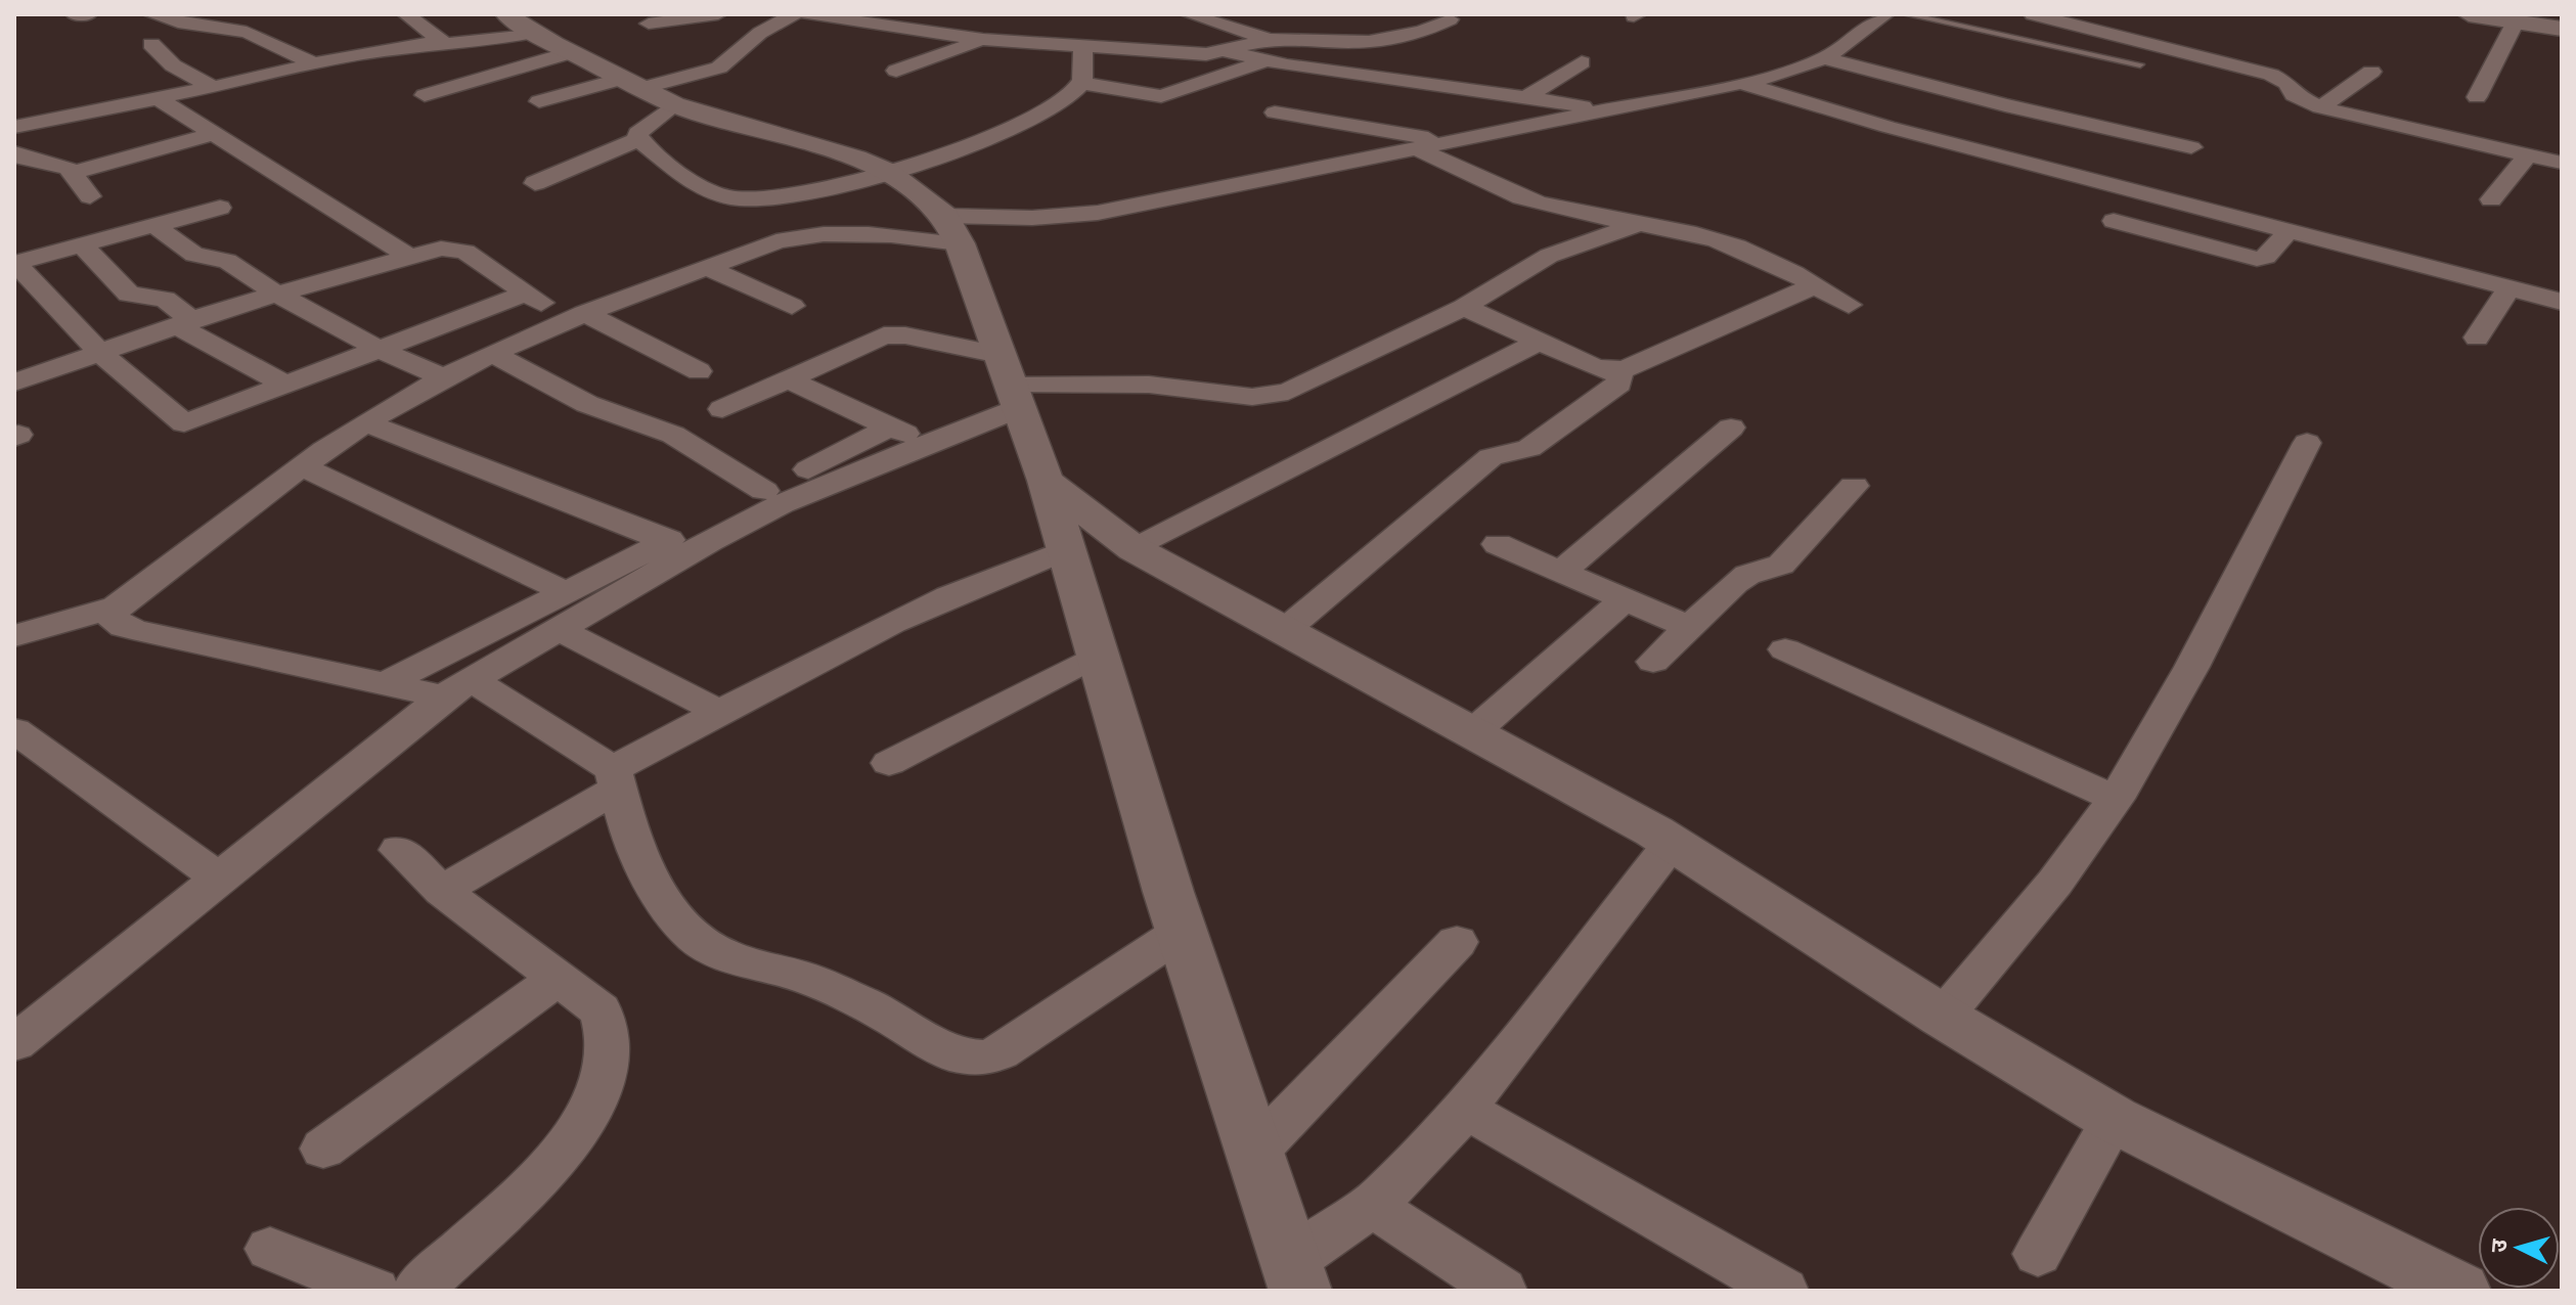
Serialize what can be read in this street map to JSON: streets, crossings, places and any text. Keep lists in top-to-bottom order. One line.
{"north":"left"}
